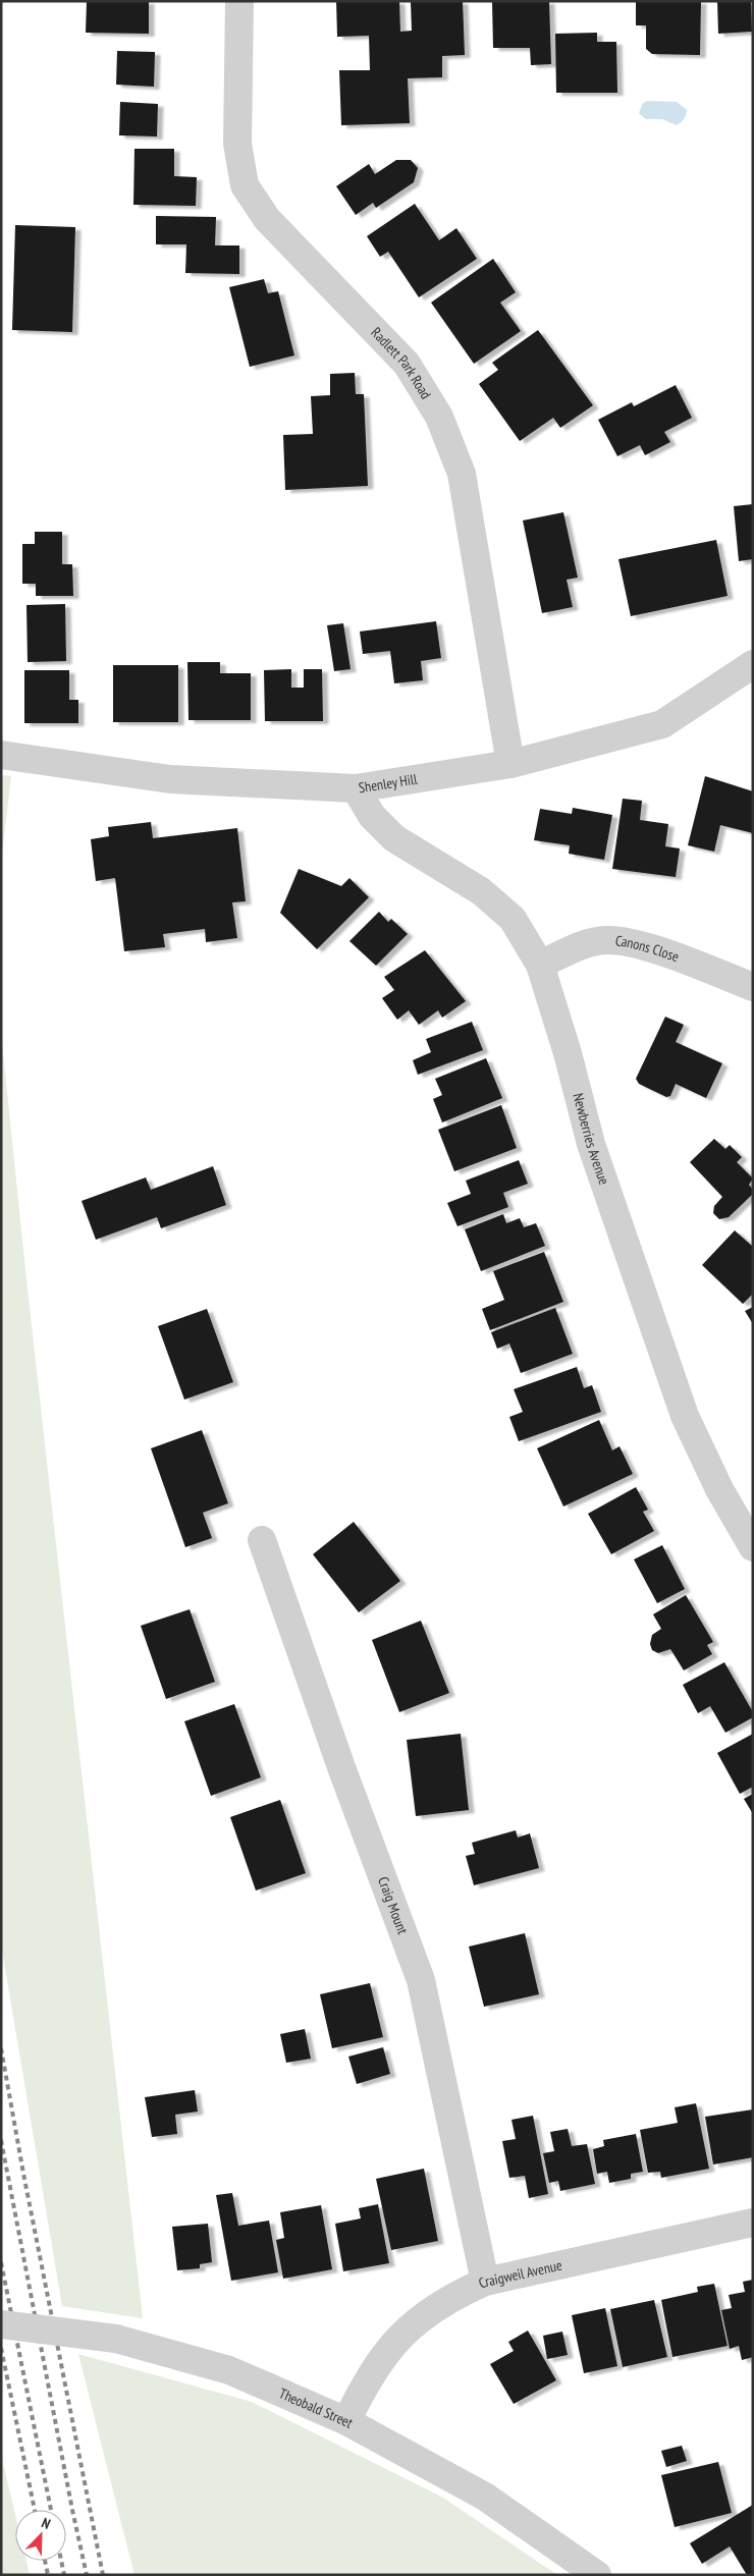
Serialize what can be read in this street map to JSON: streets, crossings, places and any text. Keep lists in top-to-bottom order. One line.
{"streets":{"street":["Radlett Park Road","Shenley Hill","Canons Close","Newberries Avenue","Craig Mount","Craigweil Avenue","Theobald Street"]},"crossings":[["Radlett Park Road","Shenley Hill"],["Shenley Hill","Newberries Avenue"],["Canons Close","Newberries Avenue"],["Craig Mount","Craigweil Avenue"],["Craigweil Avenue","Theobald Street"]],"north":"top right"}
